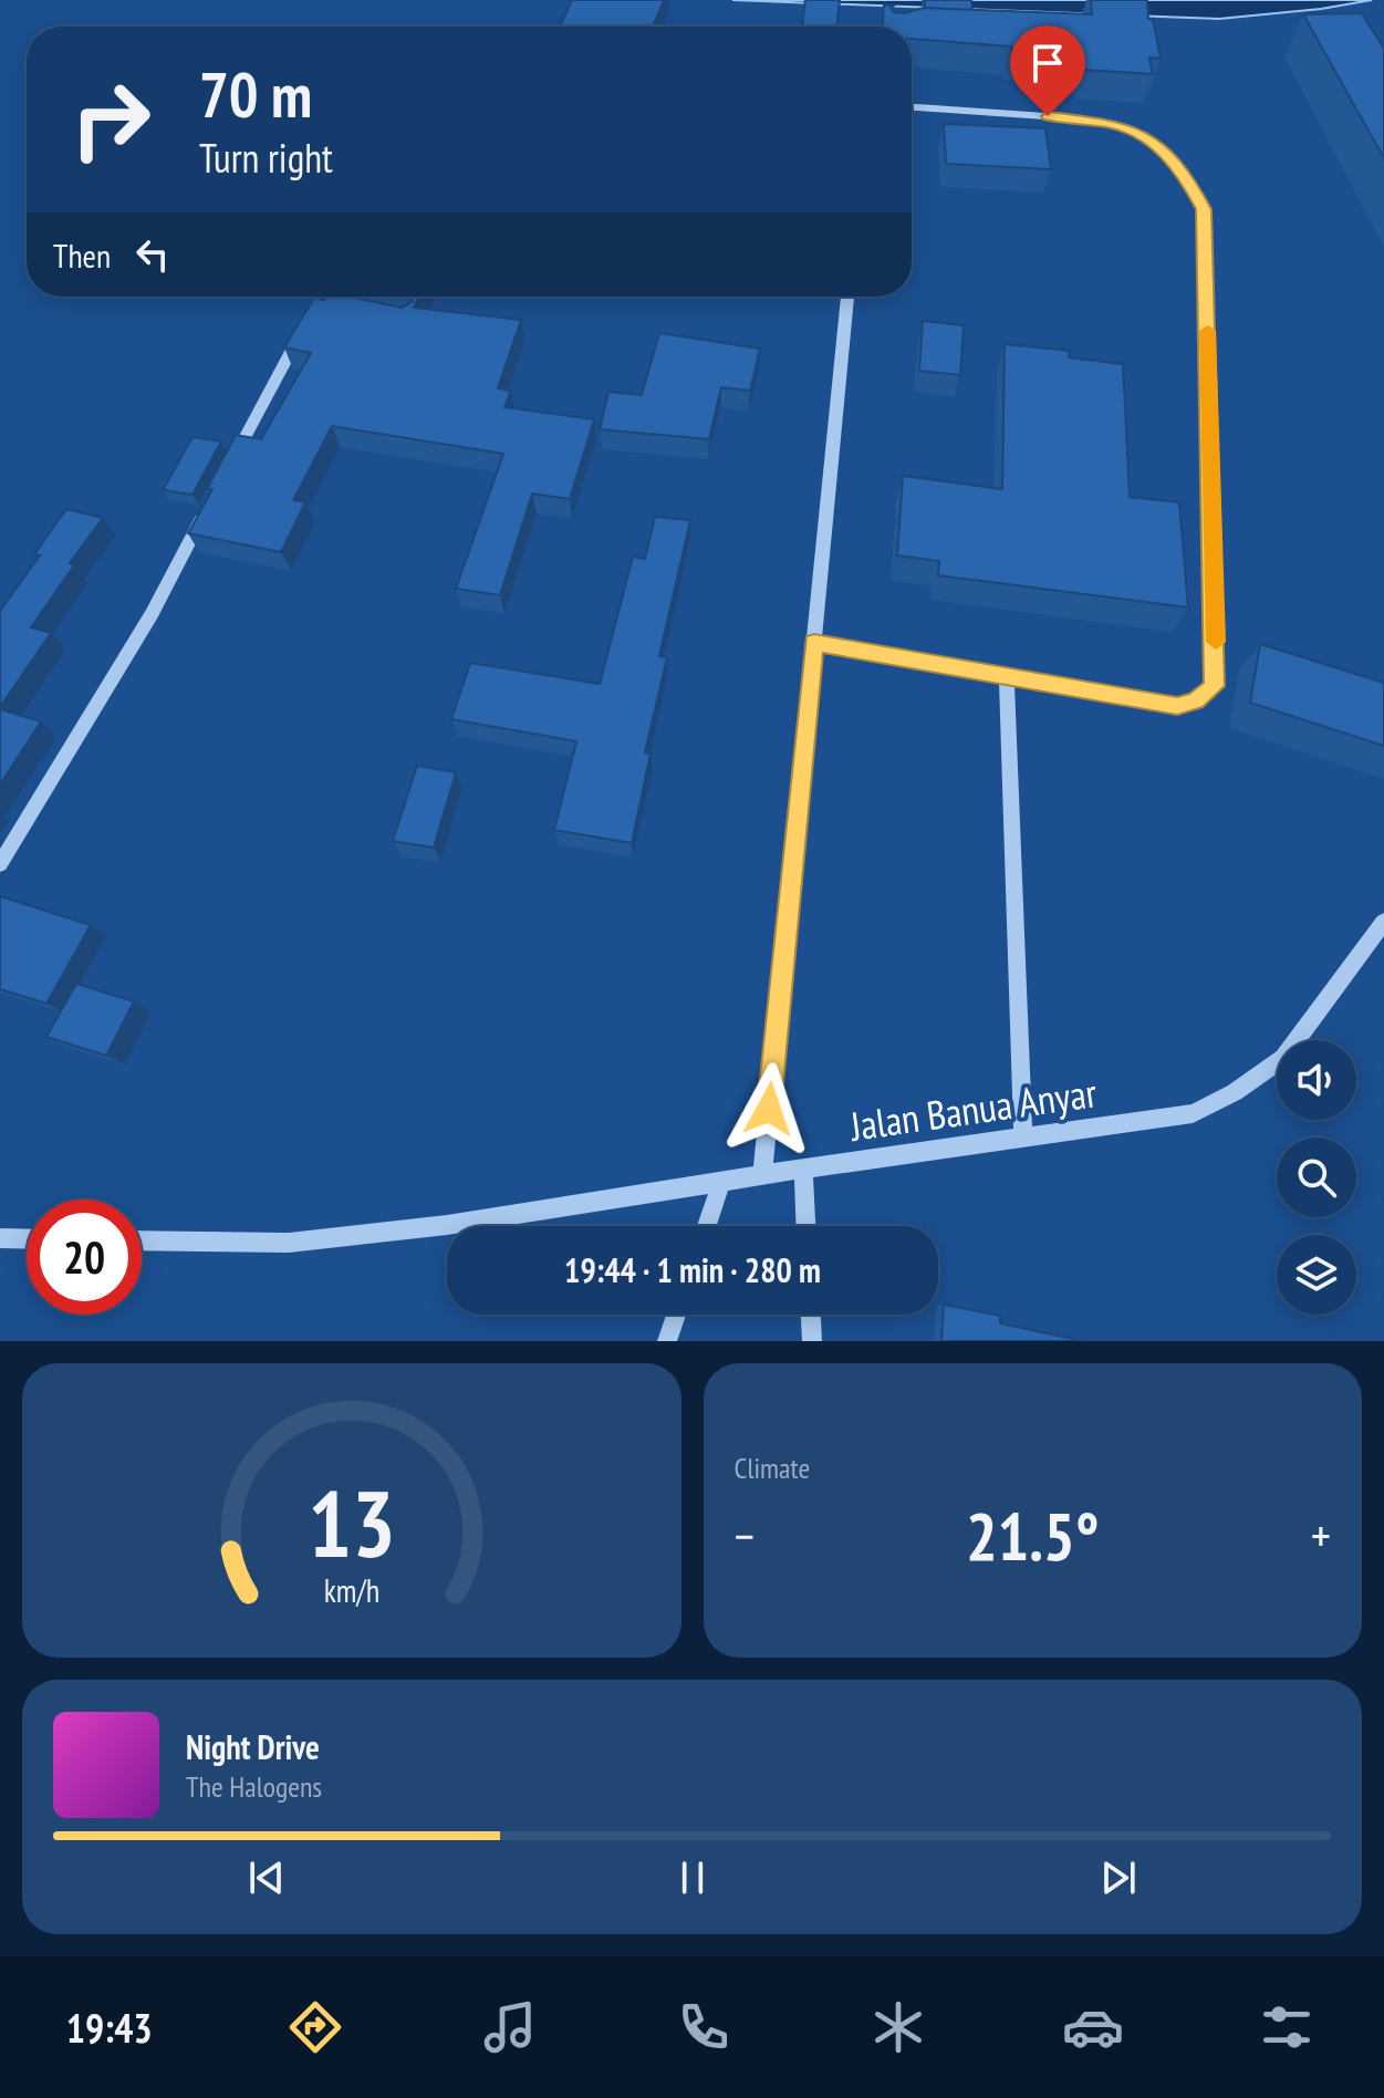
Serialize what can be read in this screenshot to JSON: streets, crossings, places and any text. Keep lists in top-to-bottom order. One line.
{"streets":{"street":["Jalan Banua Anyar"]},"page":{"turn":["70 m","Turn right"],"then":"Then","limit":"20","trip":"19:44 · 1 min · 280 m","tile":"Climate","heat":["−","21.5°","+"],"song":["Night Drive","The Halogens"],"tabs":"19:43","gauge":["13","km/h"]}}
